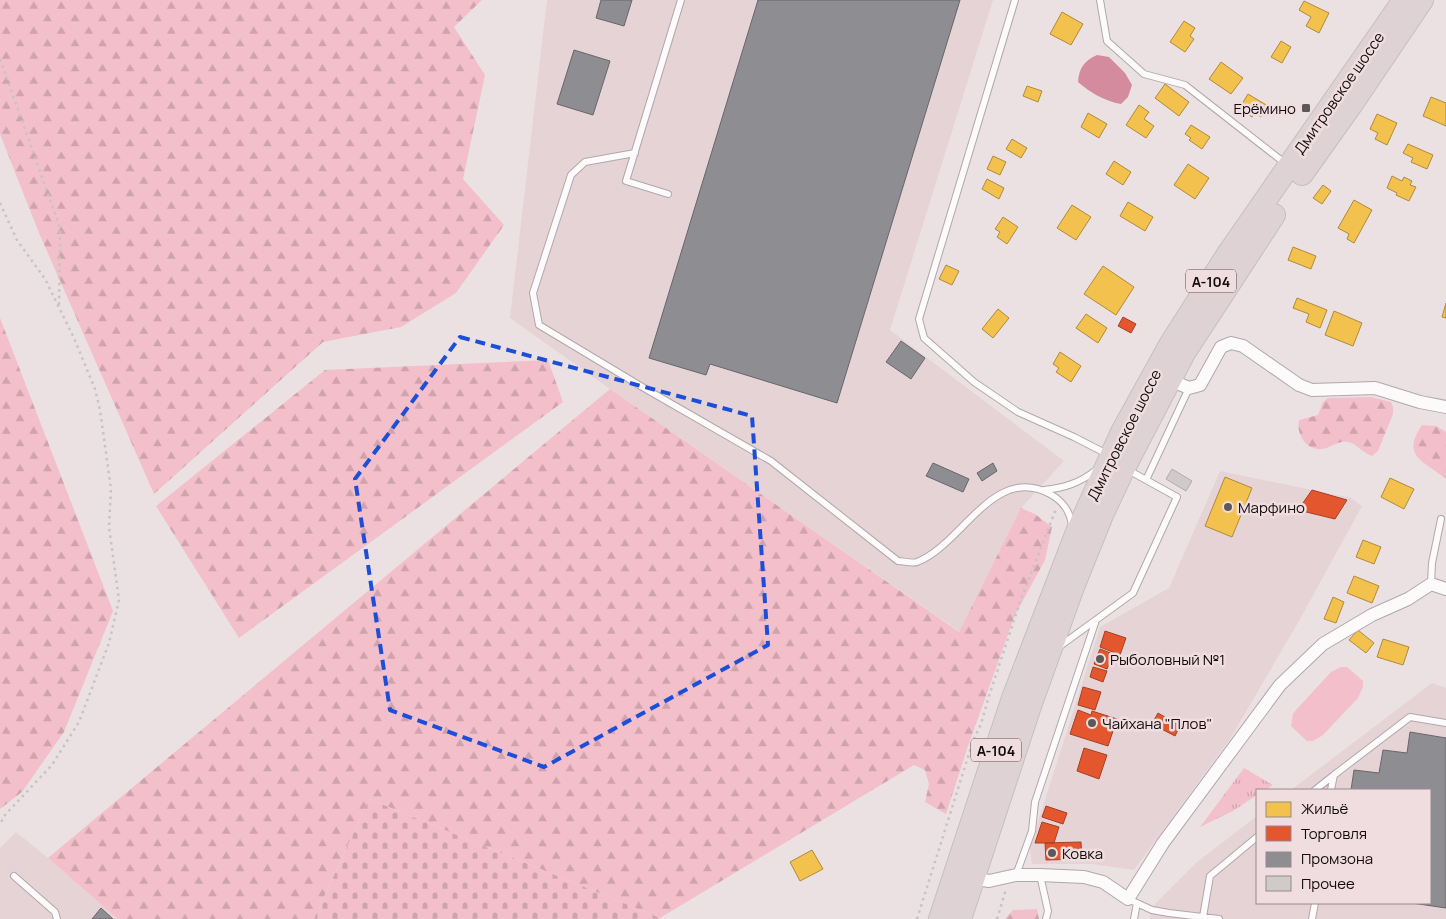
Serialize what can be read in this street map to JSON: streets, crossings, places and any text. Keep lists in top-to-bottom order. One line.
{"streets":{"highway":["Дмитровское шоссе","А-104"]},"places":{"transit":["Ерёмино"],"other":["Марфино","Рыболовный №1","Чайхана \"Плов\"","Ковка"]},"legend":["Жильё","Торговля","Промзона","Прочее"]}
